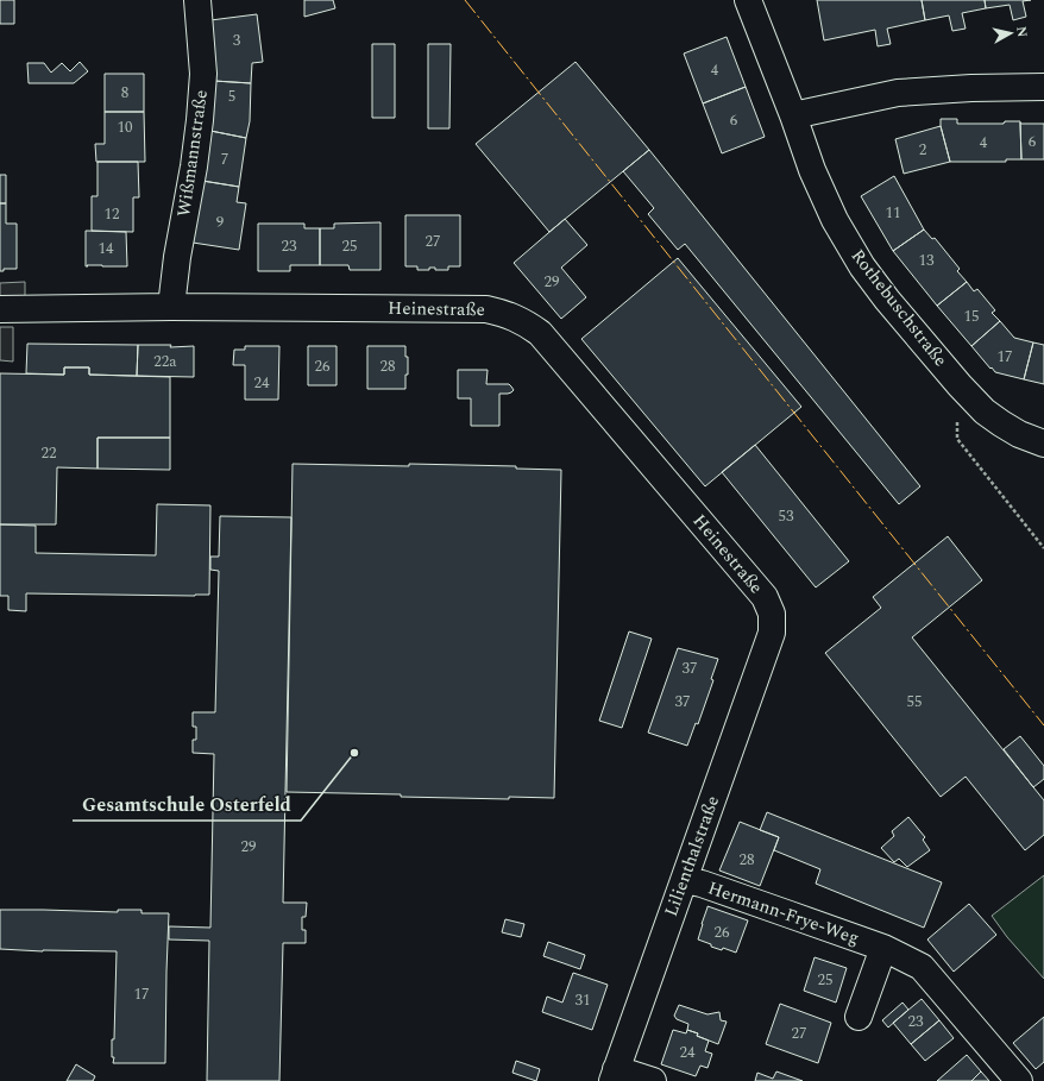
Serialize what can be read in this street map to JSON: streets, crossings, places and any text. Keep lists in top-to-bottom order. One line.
{"streets":{"street":["Wißmannstraße","Rothebuschstraße","Heinestraße","Lilienthalstraße","Hermann-Frye-Weg"]},"crossings":[["Wißmannstraße","Heinestraße"],["Heinestraße","Lilienthalstraße"],["Lilienthalstraße","Hermann-Frye-Weg"]],"places":["Gesamtschule Osterfeld"],"house_numbers":["3","4","8","5","6","10","6","4","2","7","11","12","9","27","23","25","14","13","29","15","17","22a","26","28","24","22","53","37","37","55","29","28","26","25","17","31","23","27","24"],"north":"right"}
